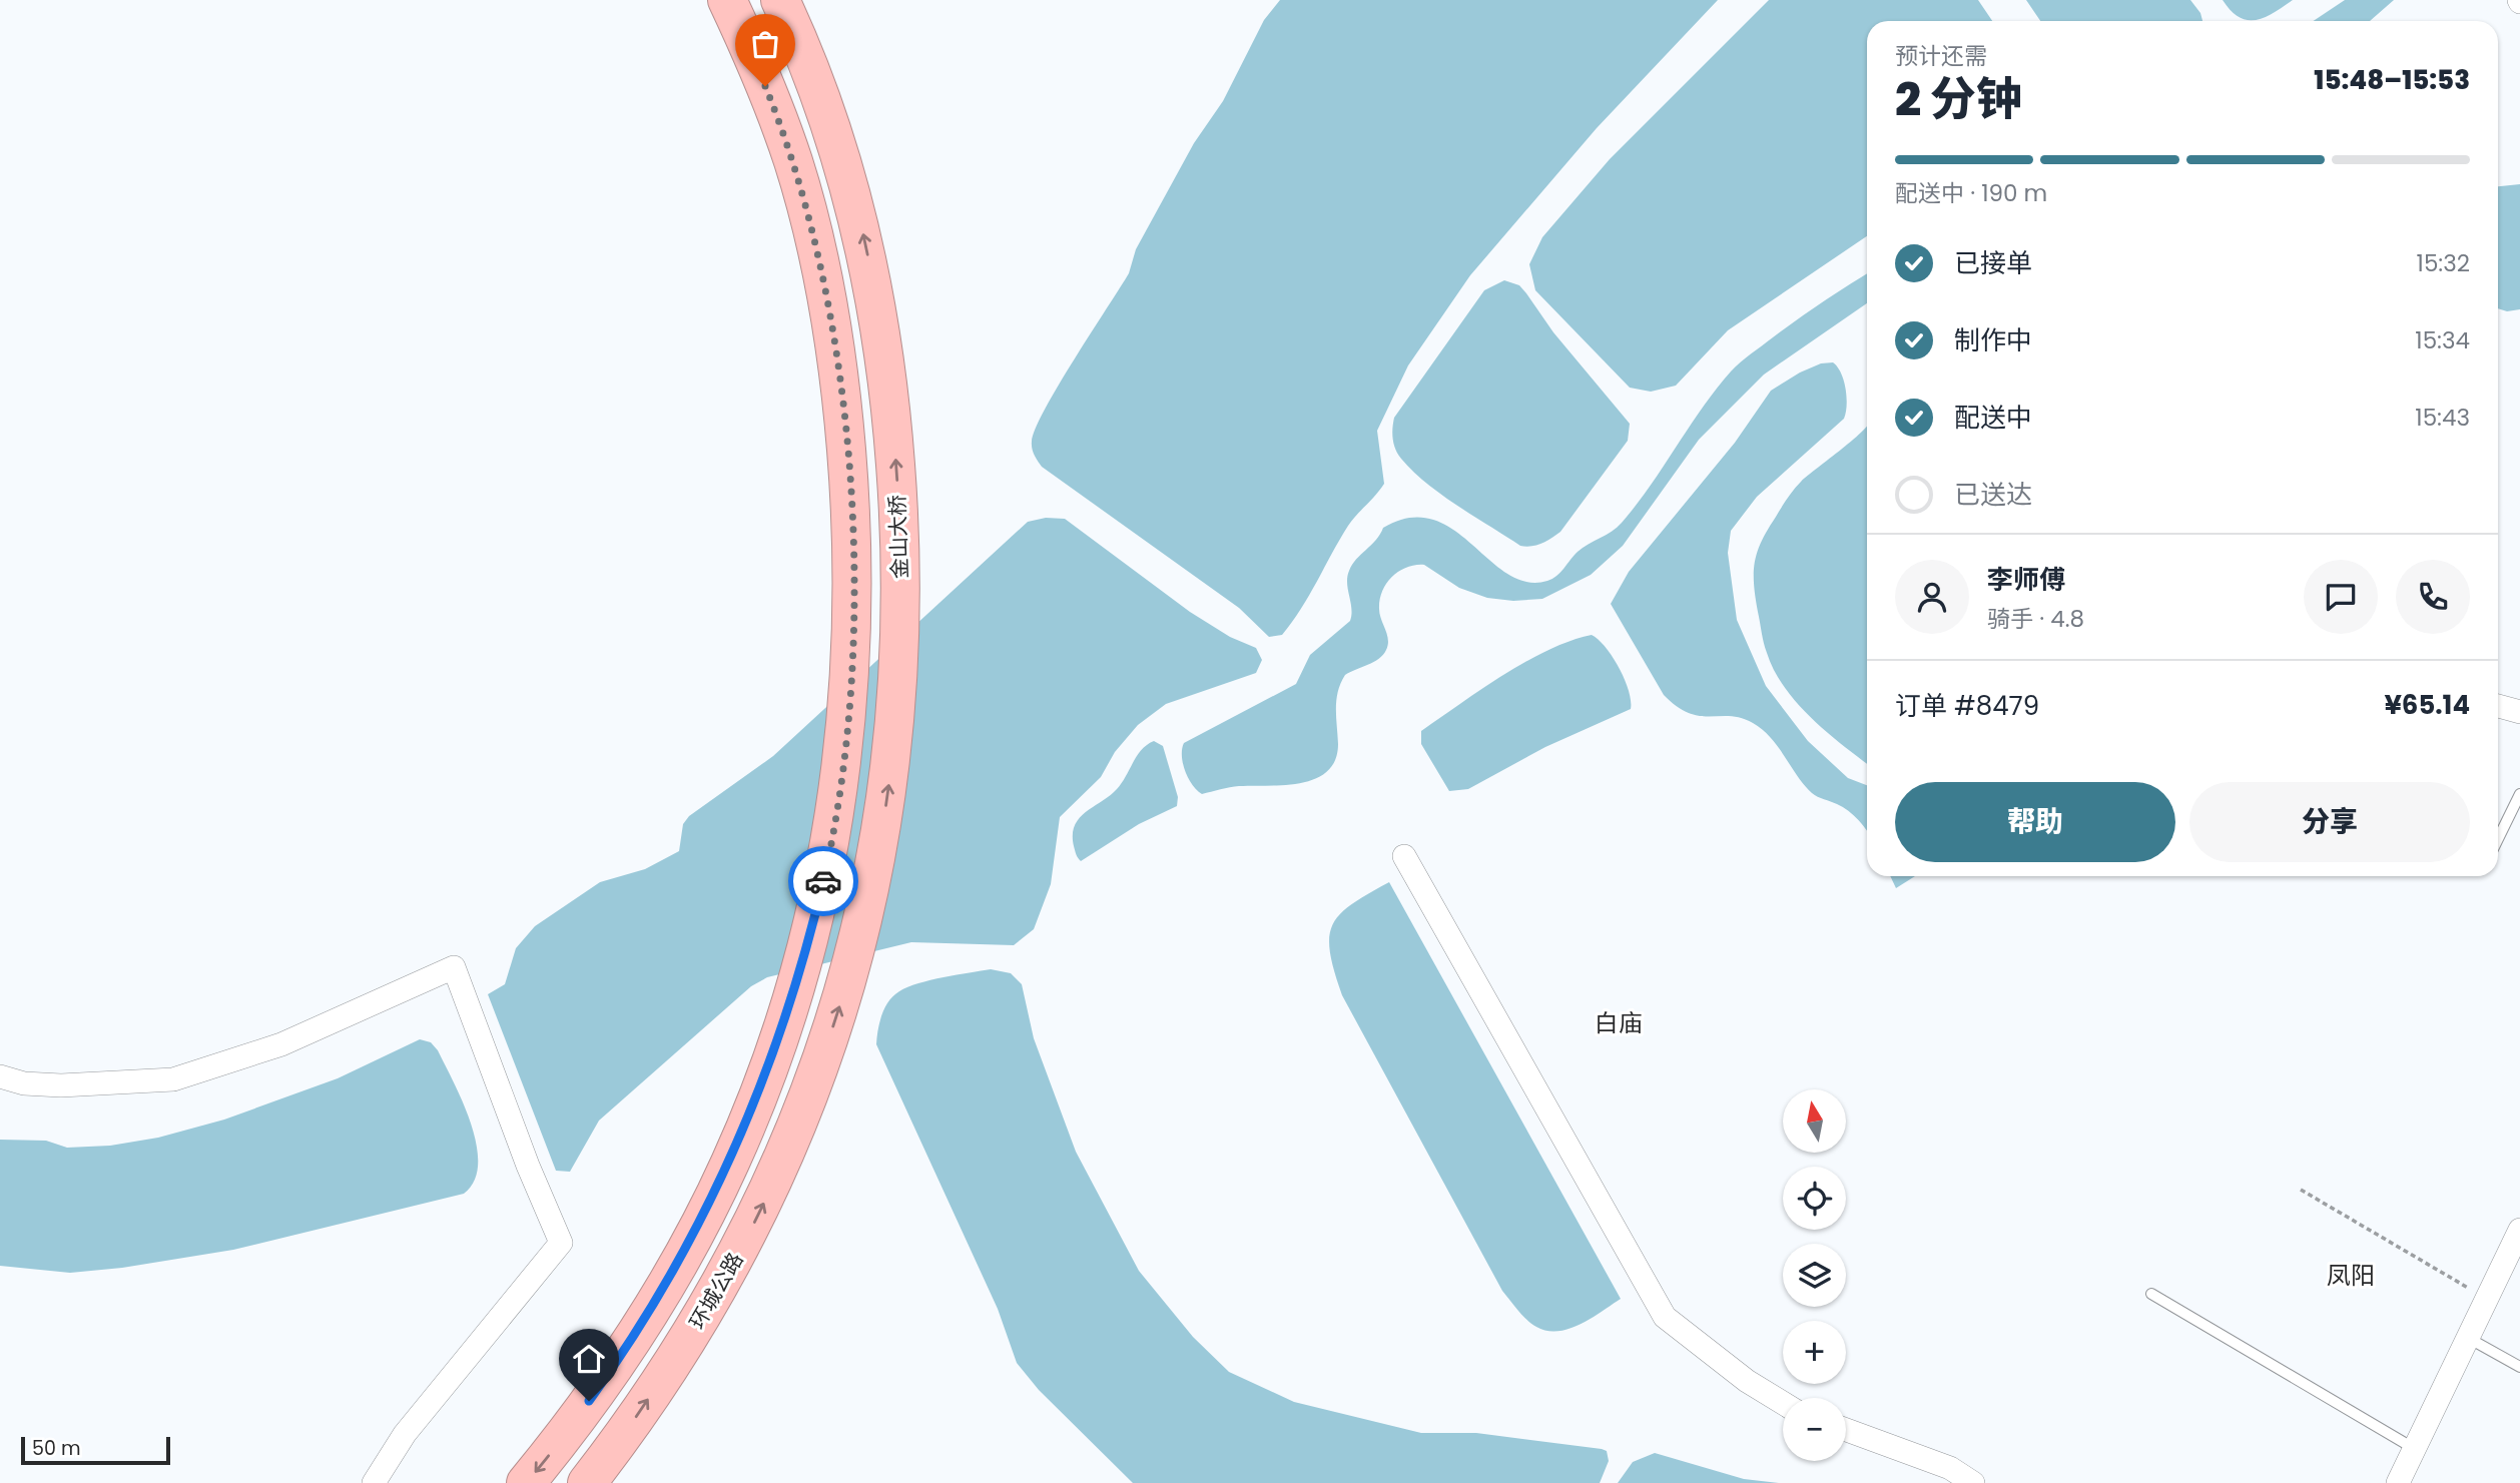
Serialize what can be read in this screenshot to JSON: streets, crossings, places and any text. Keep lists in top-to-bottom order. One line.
{"streets":{"highway":["金山大桥","环城公路"]},"crossings":[["金山大桥","环城公路"]],"one_way":["环城公路"],"districts":["白庙","凤阳"],"scale_bar":"50 m","north":"top","page":{"heading":["2 分钟","预计还需","15:48–15:53"],"panel":["李师傅","骑手 · 4.8","订单 #8479","¥65.14"],"bar":"配送中 · 190 m","list":[["已接单","15:32"],["制作中","15:34"],["配送中","15:43"],"已送达"],"buttons":["帮助","分享"],"map_buttons":["+","−"],"scale":"50 m"}}
